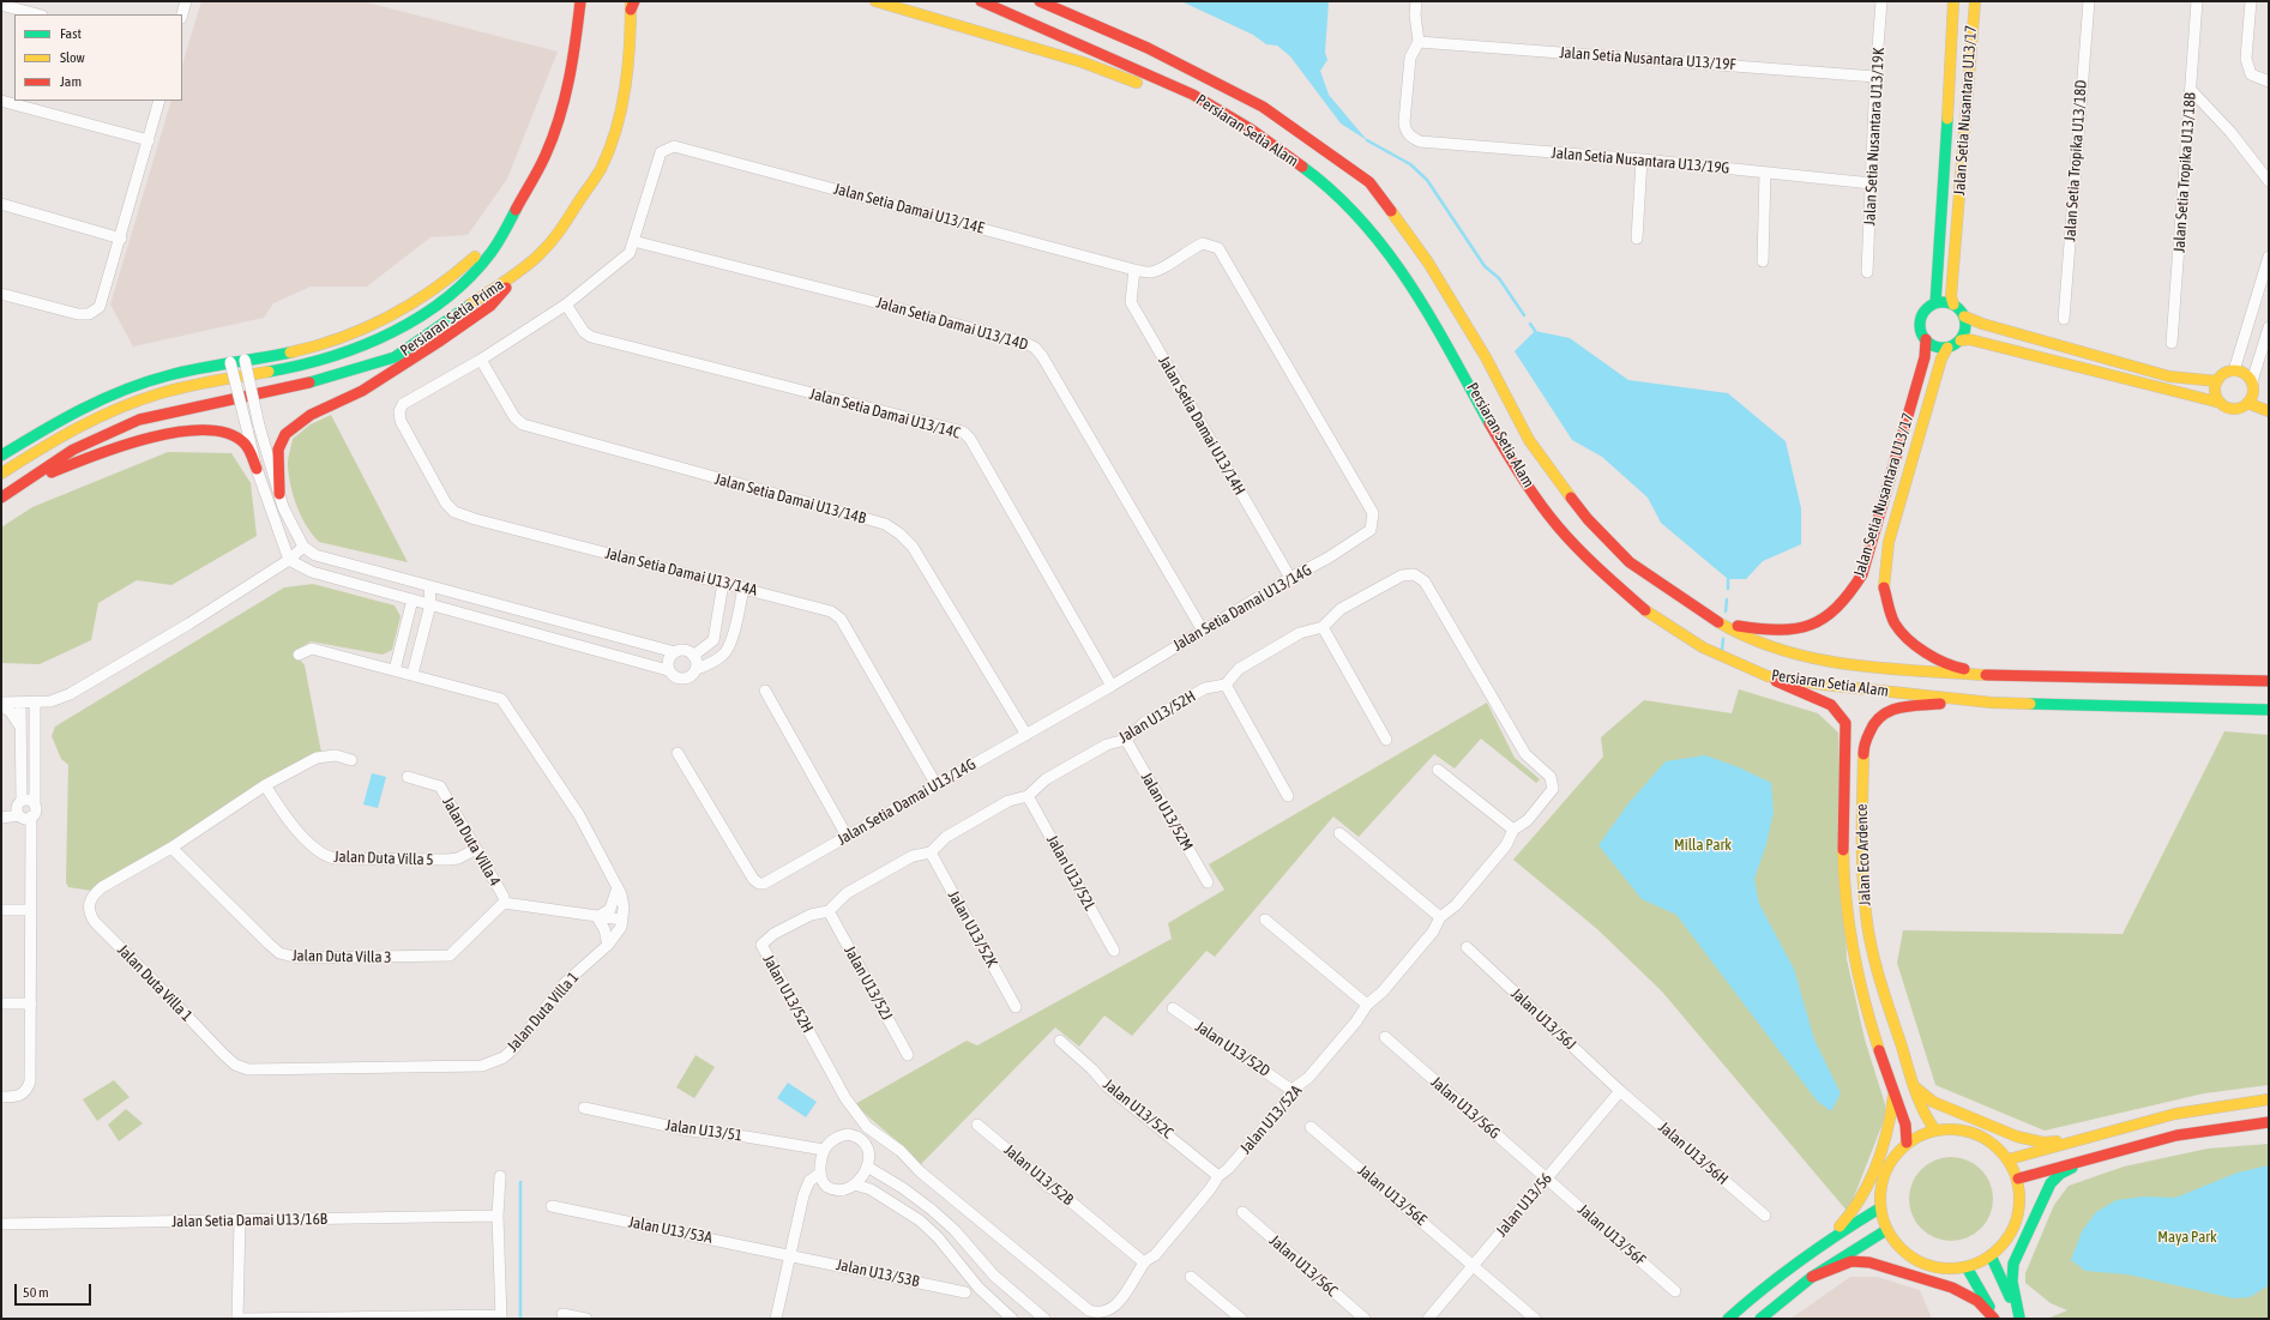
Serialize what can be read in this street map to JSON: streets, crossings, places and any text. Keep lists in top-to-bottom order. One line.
{"streets":{"main road":["Jalan Setia Nusantara U13/17","Persiaran Setia Alam","Persiaran Setia Prima","Jalan Eco Ardence"],"street":["Jalan Setia Nusantara U13/19F","Jalan Setia Nusantara U13/19K","Jalan Setia Nusantara U13/19G","Jalan Setia Tropika U13/18D","Jalan Setia Tropika U13/18B","Jalan Setia Damai U13/14E","Jalan Setia Damai U13/14D","Jalan Setia Damai U13/14C","Jalan Setia Damai U13/14H","Jalan Setia Damai U13/14B","Jalan Setia Damai U13/14A","Jalan Setia Damai U13/14G","Jalan U13/52H","Jalan U13/52M","Jalan Duta Villa 4","Jalan Duta Villa 5","Jalan U13/52L","Jalan U13/52K","Jalan Duta Villa 3","Jalan Duta Villa 1","Jalan U13/52J","Jalan U13/56J","Jalan U13/52D","Jalan U13/56G","Jalan U13/52C","Jalan U13/52A","Jalan U13/51","Jalan U13/56H","Jalan U13/52B","Jalan U13/56E","Jalan U13/56","Jalan Setia Damai U13/16B","Jalan U13/53A","Jalan U13/56F","Jalan U13/56C","Jalan U13/53B"]},"crossings":[["Jalan Setia Nusantara U13/19F","Jalan Setia Nusantara U13/19K"],["Jalan Setia Nusantara U13/19F","Jalan Setia Nusantara U13/19G"],["Jalan Setia Nusantara U13/17","Persiaran Setia Alam"],["Persiaran Setia Alam","Jalan Eco Ardence"],["Jalan Setia Nusantara U13/19K","Jalan Setia Nusantara U13/19G"],["Jalan Setia Damai U13/14E","Jalan Setia Damai U13/14D"],["Jalan Setia Damai U13/14E","Jalan Setia Damai U13/14H"],["Jalan Setia Damai U13/14E","Jalan Setia Damai U13/14G"],["Jalan Setia Damai U13/14D","Jalan Setia Damai U13/14G"],["Jalan Setia Damai U13/14C","Jalan Setia Damai U13/14G"],["Jalan Setia Damai U13/14H","Jalan Setia Damai U13/14G"],["Jalan Setia Damai U13/14B","Jalan Setia Damai U13/14A"],["Jalan Setia Damai U13/14B","Jalan Setia Damai U13/14G"],["Jalan Setia Damai U13/14A","Jalan Setia Damai U13/14G"],["Jalan U13/52H","Jalan U13/52M"],["Jalan U13/52H","Jalan U13/52L"],["Jalan U13/52H","Jalan U13/52K"],["Jalan U13/52H","Jalan U13/52J"],["Jalan U13/52H","Jalan U13/52A"],["Jalan Duta Villa 4","Jalan Duta Villa 5"],["Jalan Duta Villa 4","Jalan Duta Villa 3"],["Jalan Duta Villa 3","Jalan Duta Villa 1"],["Jalan U13/56J","Jalan U13/56H"],["Jalan U13/56J","Jalan U13/56"],["Jalan U13/52D","Jalan U13/52A"],["Jalan U13/56G","Jalan U13/56"],["Jalan U13/56G","Jalan U13/56F"],["Jalan U13/52C","Jalan U13/52A"],["Jalan U13/52A","Jalan U13/52B"],["Jalan U13/56H","Jalan U13/56"],["Jalan U13/56E","Jalan U13/56"],["Jalan U13/56","Jalan U13/56F"],["Jalan U13/53A","Jalan U13/53B"]],"parks":["Milla Park","Maya Park"],"legend":["Fast","Slow","Jam"],"scale_bar":"50 m"}
